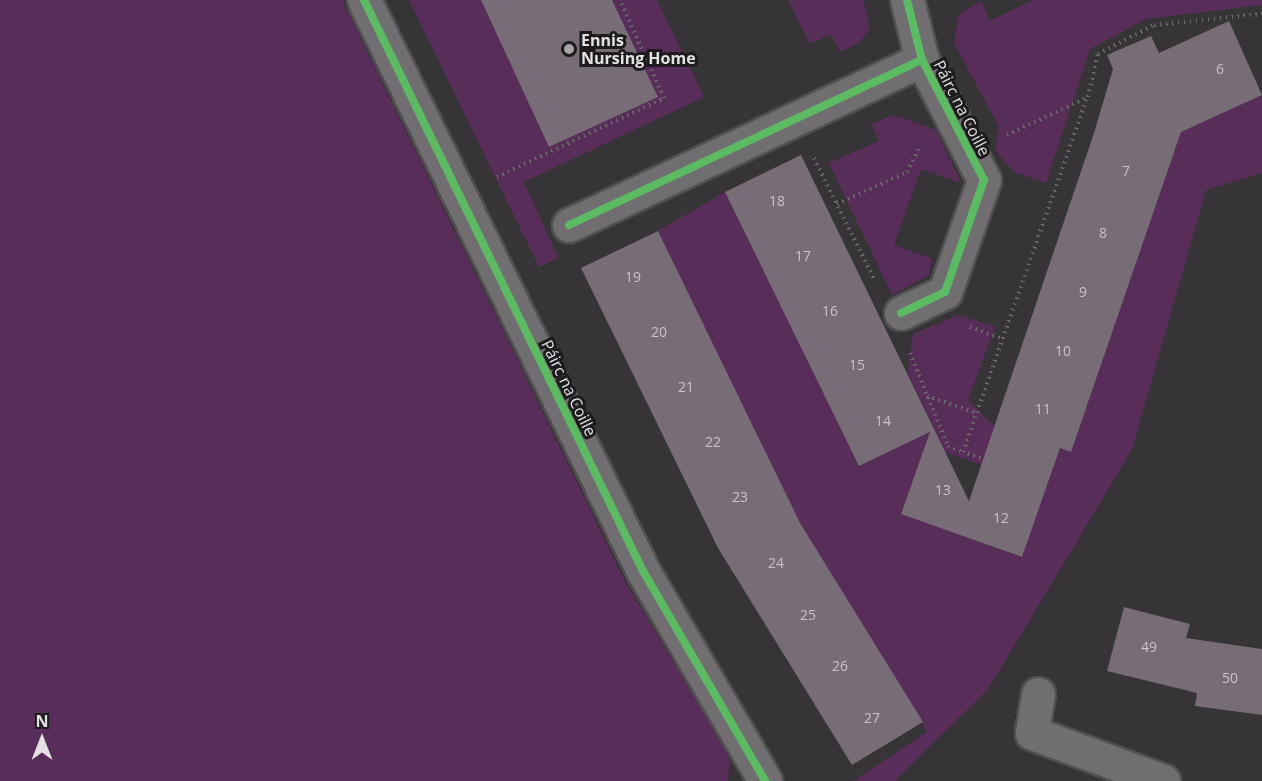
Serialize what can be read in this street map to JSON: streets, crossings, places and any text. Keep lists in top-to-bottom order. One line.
{"streets":{"street":["Páirc na Coille"]},"places":["Ennis Nursing Home"],"house_numbers":["6","7","18","8","17","19","9","16","20","10","15","21","11","14","22","13","23","12","24","25","49","26","50","27"],"north":"top"}
